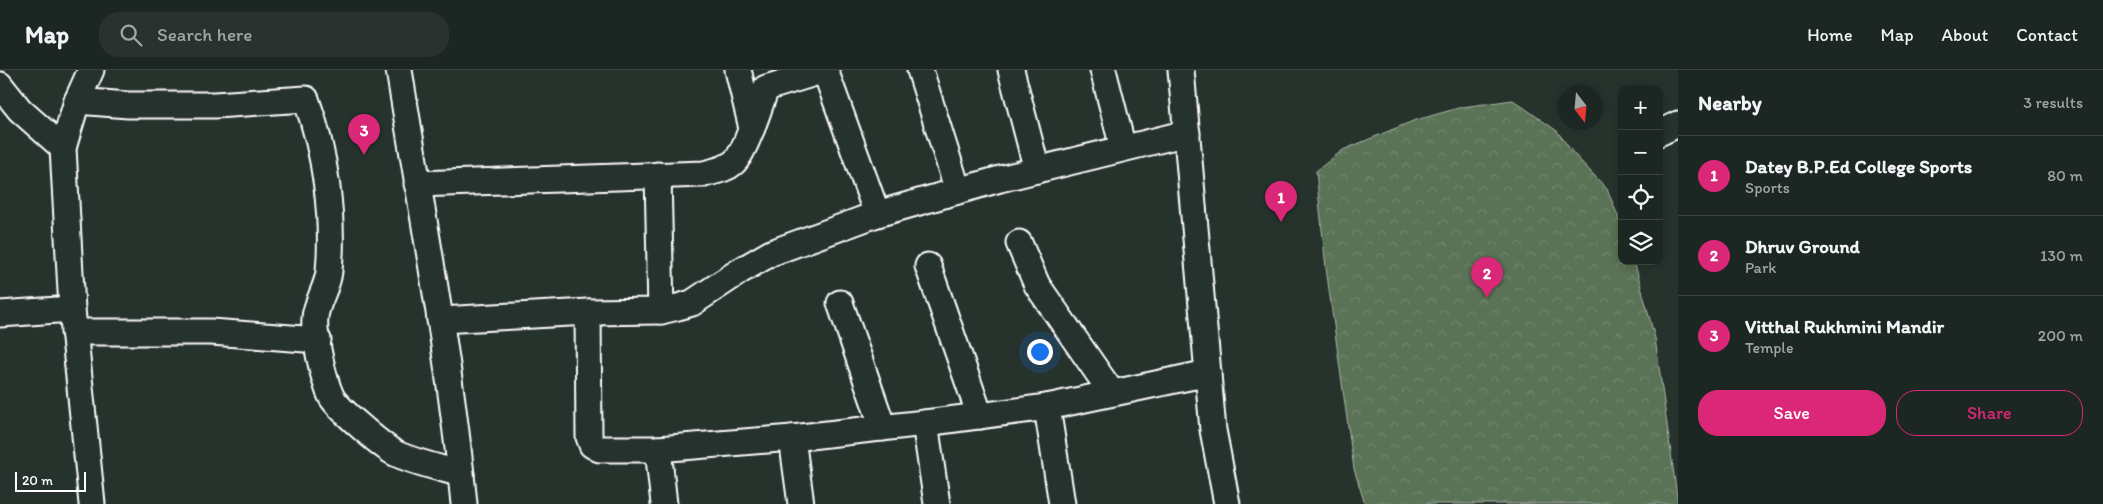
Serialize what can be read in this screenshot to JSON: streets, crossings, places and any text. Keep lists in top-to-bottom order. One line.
{"scale_bar":"20 m","north":"bottom","page":{"header":"Map","search":"Search here","nav":["Home","Map","About","Contact"],"heading":["Nearby","3 results"],"map_buttons":["+","−"],"pins":["3","1","2"],"list":[{"mark":"1","name":"Datey B.P.Ed College Sports","note":"Sports","value":"80 m"},{"mark":"2","name":"Dhruv Ground","note":"Park","value":"130 m"},{"mark":"3","name":"Vitthal Rukhmini Mandir","note":"Temple","value":"200 m"}],"buttons":["Save","Share"],"scale":"20 m"}}
